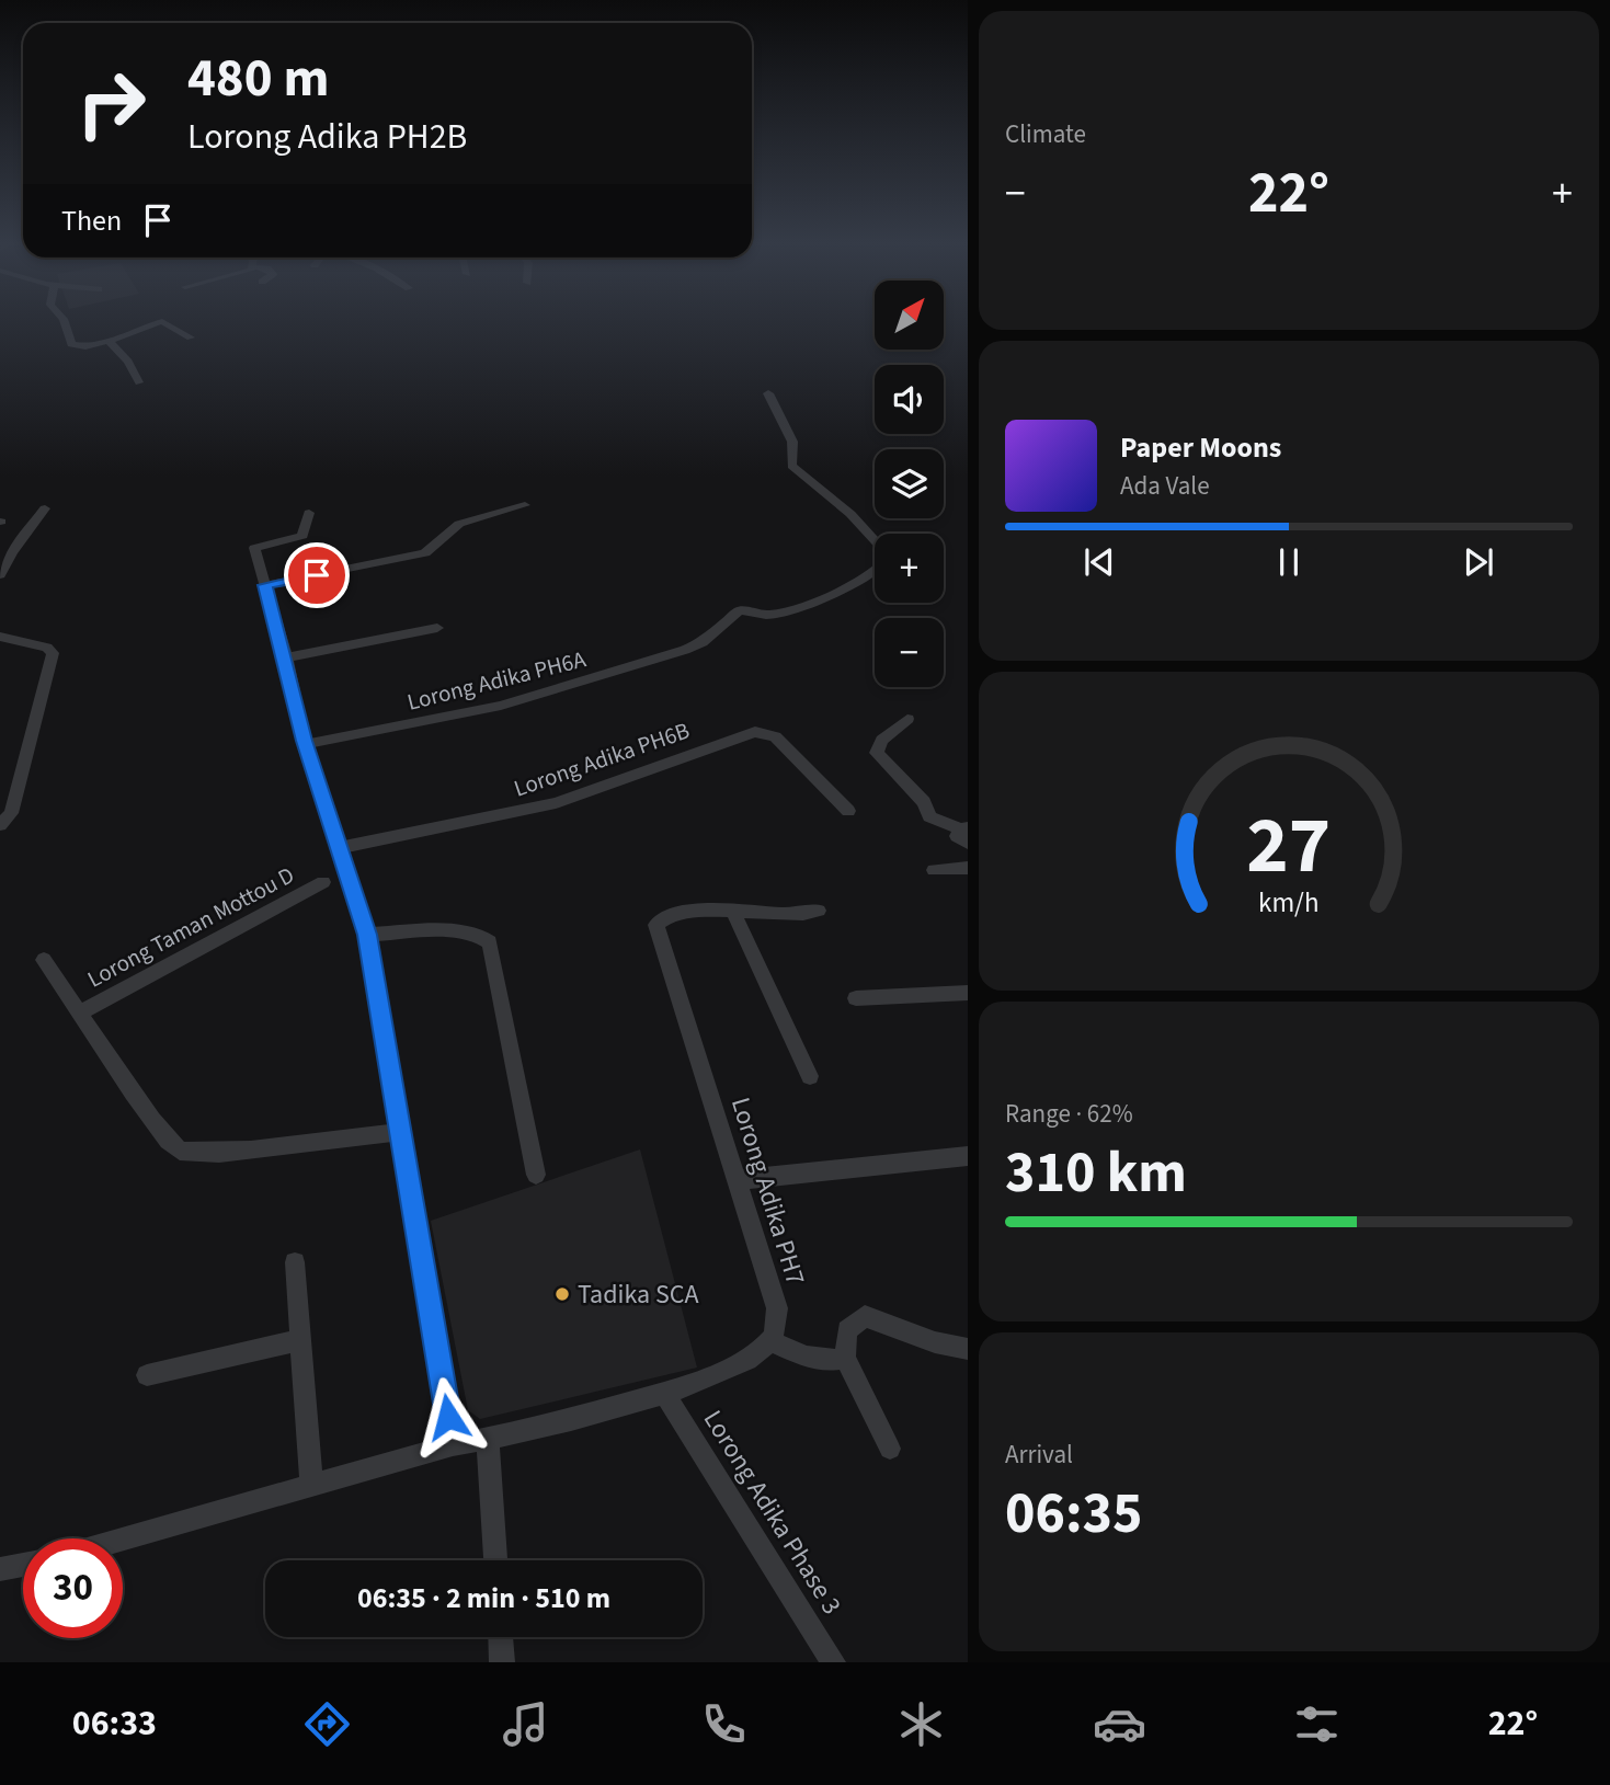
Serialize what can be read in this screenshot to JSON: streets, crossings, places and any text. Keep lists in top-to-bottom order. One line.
{"streets":{"street":["Lorong Adika PH6A","Lorong Adika PH6B","Lorong Taman Mottou D","Lorong Adika PH7","Lorong Adika Phase 3"]},"places":["Tadika SCA"],"north":"top right","page":{"tile":["Climate",["Range · 62%","310 km"],["Arrival","06:35"]],"turn":["480 m","Lorong Adika PH2B"],"heat":["−","22°","+"],"then":"Then","map_buttons":["+","−"],"song":["Paper Moons","Ada Vale"],"limit":"30","trip":"06:35 · 2 min · 510 m","tabs":["06:33","22°"],"gauge":["27","km/h"]}}
